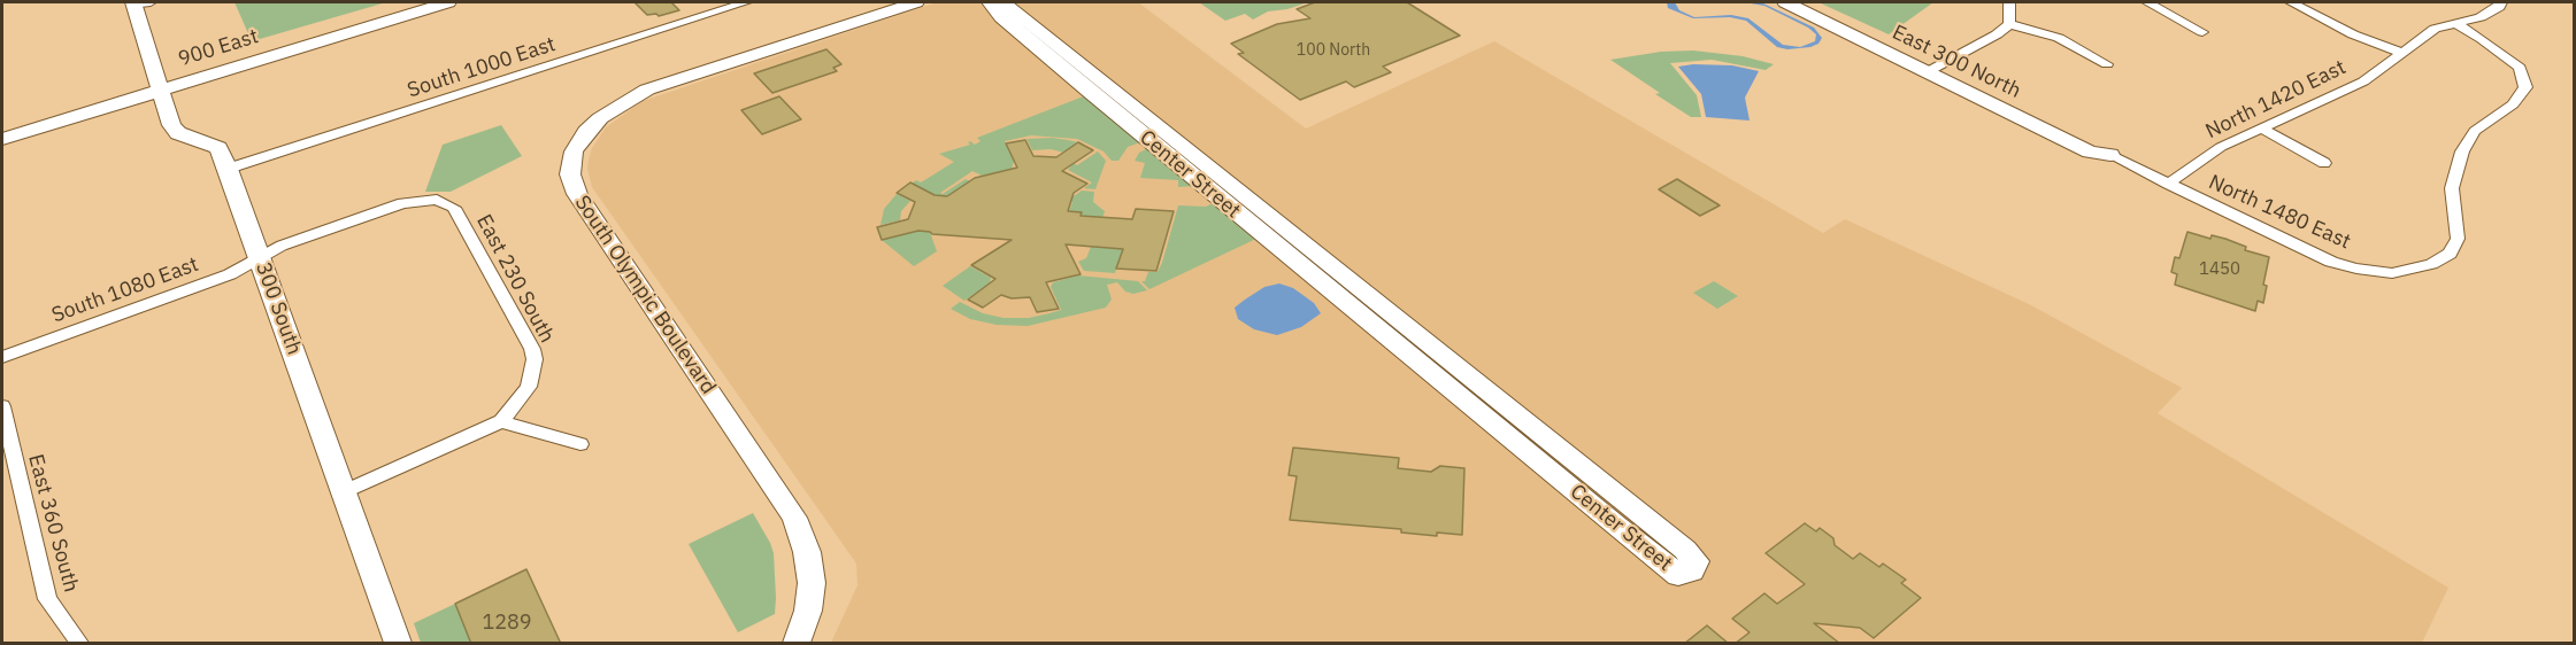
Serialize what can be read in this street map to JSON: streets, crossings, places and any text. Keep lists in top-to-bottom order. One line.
{"streets":{"street":["900 East","East 300 North","South 1000 East","North 1420 East","Center Street","North 1480 East","East 230 South","South 1080 East","South Olympic Boulevard","300 South","East 360 South"]},"crossings":[["900 East","300 South"],["East 300 North","North 1420 East"],["East 300 North","North 1480 East"],["South 1000 East","300 South"],["North 1420 East","North 1480 East"],["East 230 South","South 1080 East"],["South 1080 East","300 South"]],"house_numbers":["100 North","1450","1289"]}
